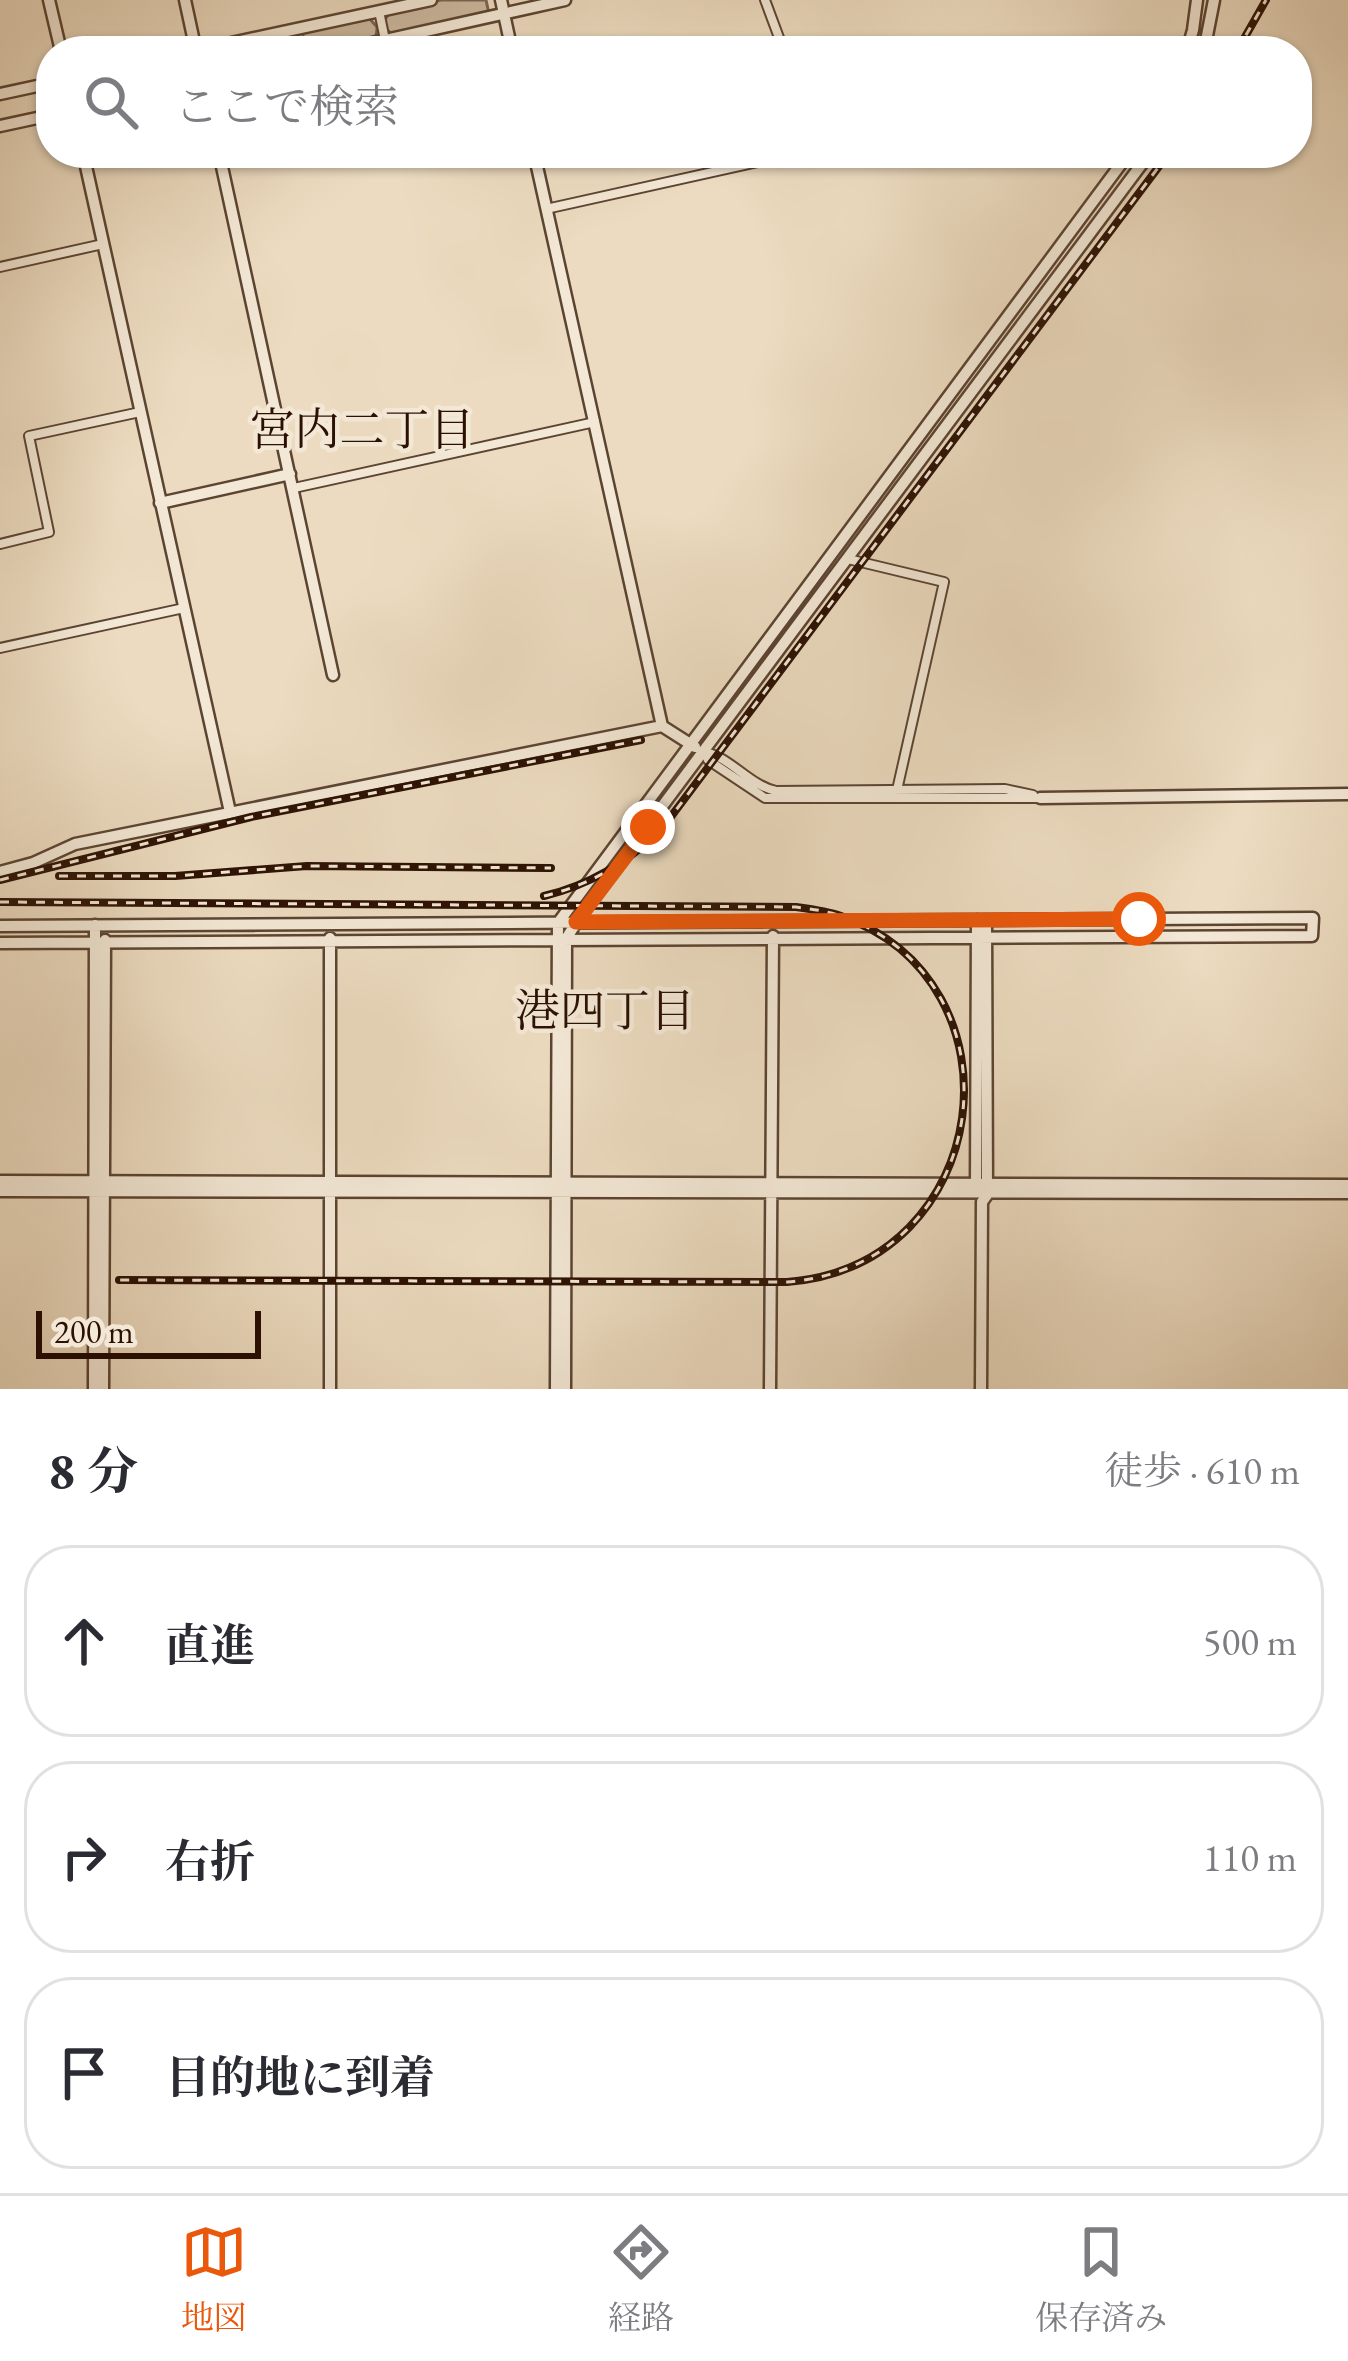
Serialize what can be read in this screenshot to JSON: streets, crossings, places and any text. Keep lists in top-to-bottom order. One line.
{"districts":["宮内二丁目","港四丁目"],"scale_bar":"200 m","page":{"search":"ここで検索","scale":"200 m","heading":["8 分","徒歩 · 610 m"],"list":[["直進","500 m"],["右折","110 m"],"目的地に到着"],"nav":["地図","経路","保存済み"]}}
